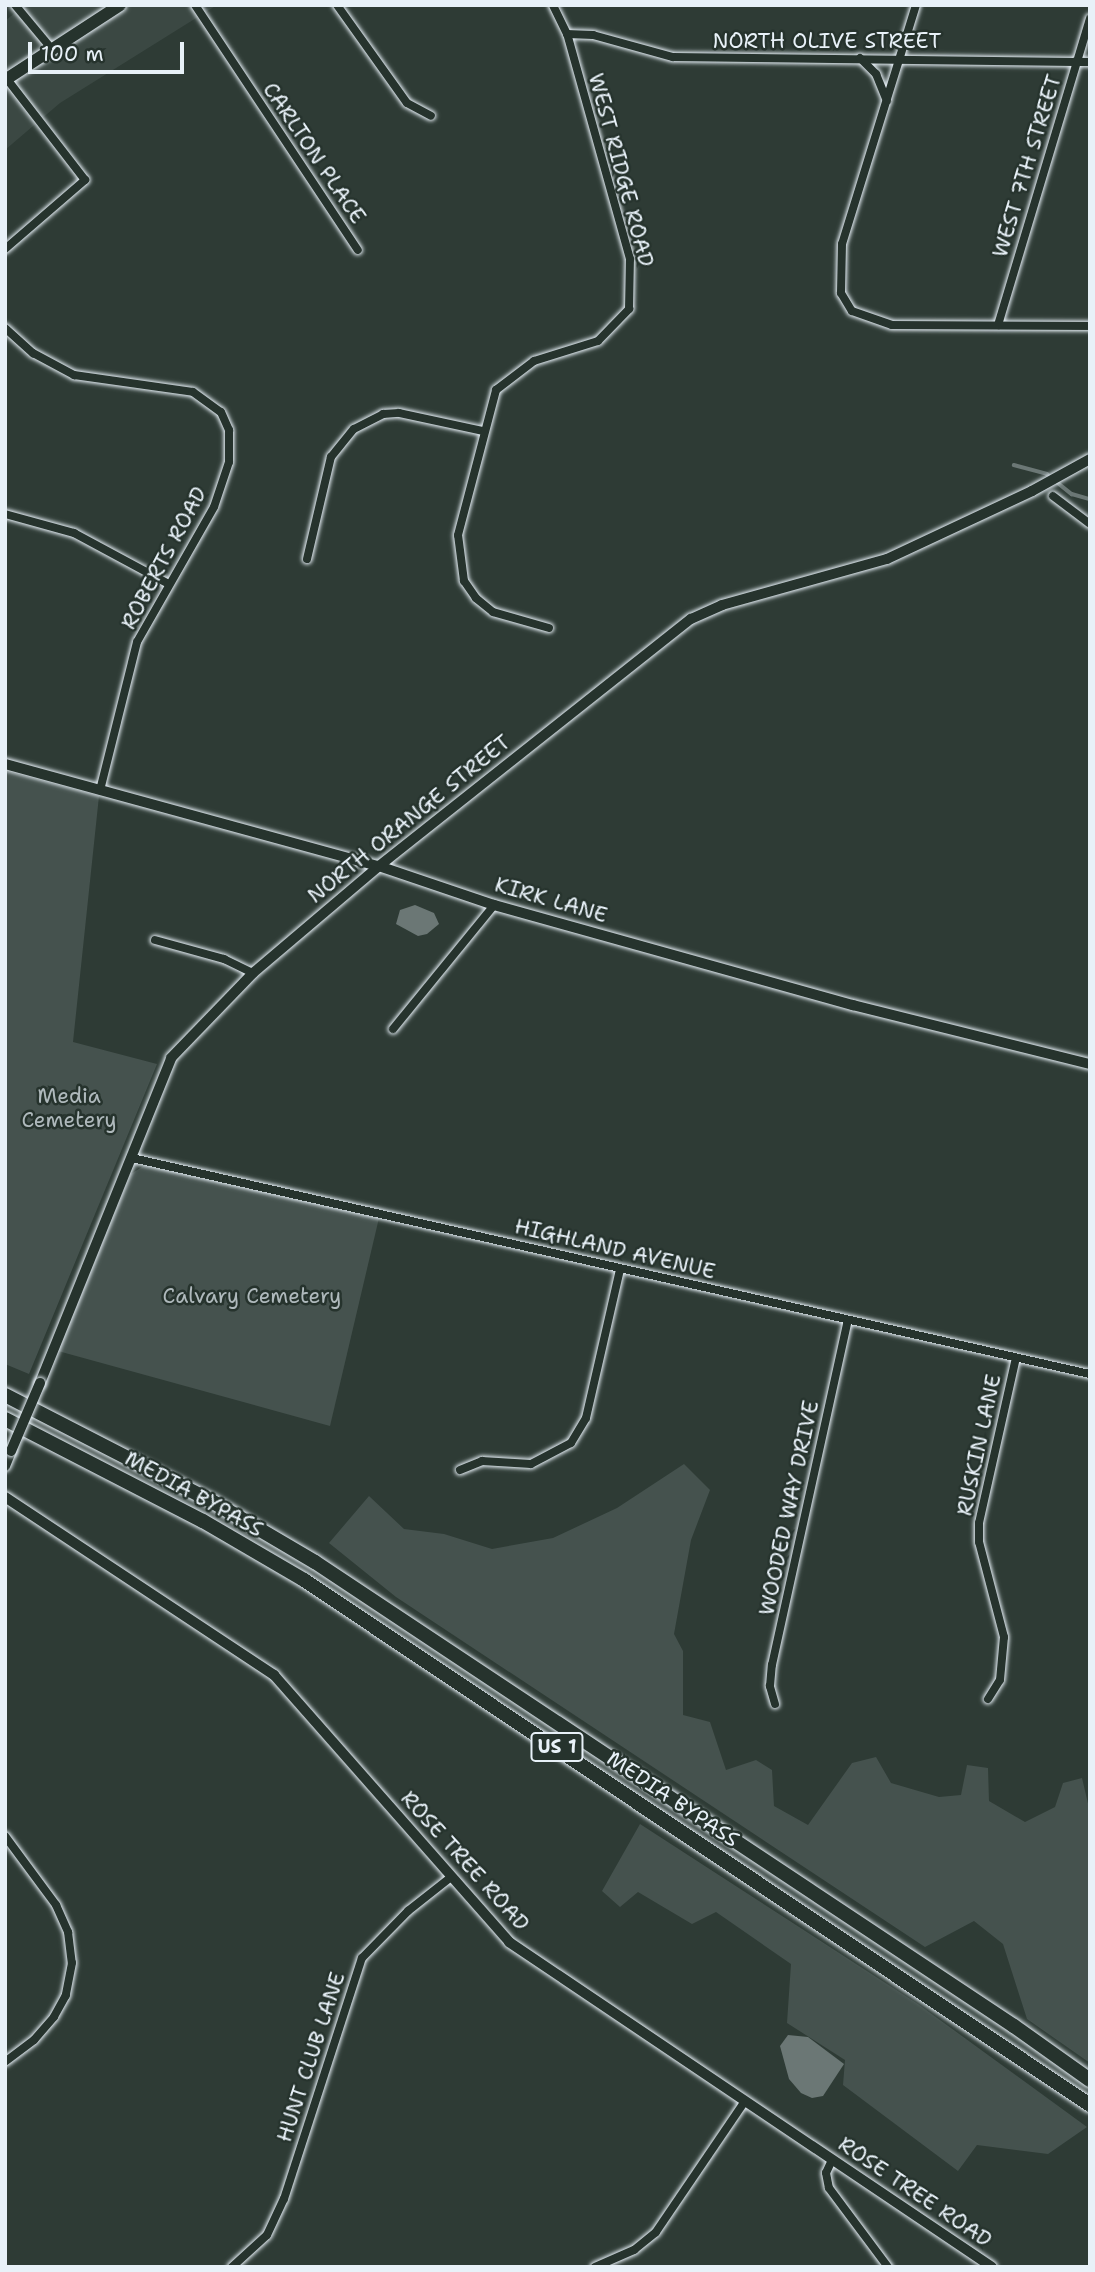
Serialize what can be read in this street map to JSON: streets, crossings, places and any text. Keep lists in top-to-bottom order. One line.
{"streets":{"highway":["MEDIA BYPASS","US 1"],"street":["NORTH OLIVE STREET","CARLTON PLACE","WEST 7TH STREET","WEST RIDGE ROAD","ROBERTS ROAD","NORTH ORANGE STREET","KIRK LANE","HIGHLAND AVENUE","RUSKIN LANE","WOODED WAY DRIVE","ROSE TREE ROAD","HUNT CLUB LANE"]},"crossings":[["NORTH OLIVE STREET","WEST 7TH STREET"],["NORTH OLIVE STREET","WEST RIDGE ROAD"],["ROBERTS ROAD","KIRK LANE"],["NORTH ORANGE STREET","KIRK LANE"],["NORTH ORANGE STREET","HIGHLAND AVENUE"],["HIGHLAND AVENUE","RUSKIN LANE"],["HIGHLAND AVENUE","WOODED WAY DRIVE"],["ROSE TREE ROAD","HUNT CLUB LANE"]],"parks":["Media Cemetery","Calvary Cemetery"],"scale_bar":"100 m"}
